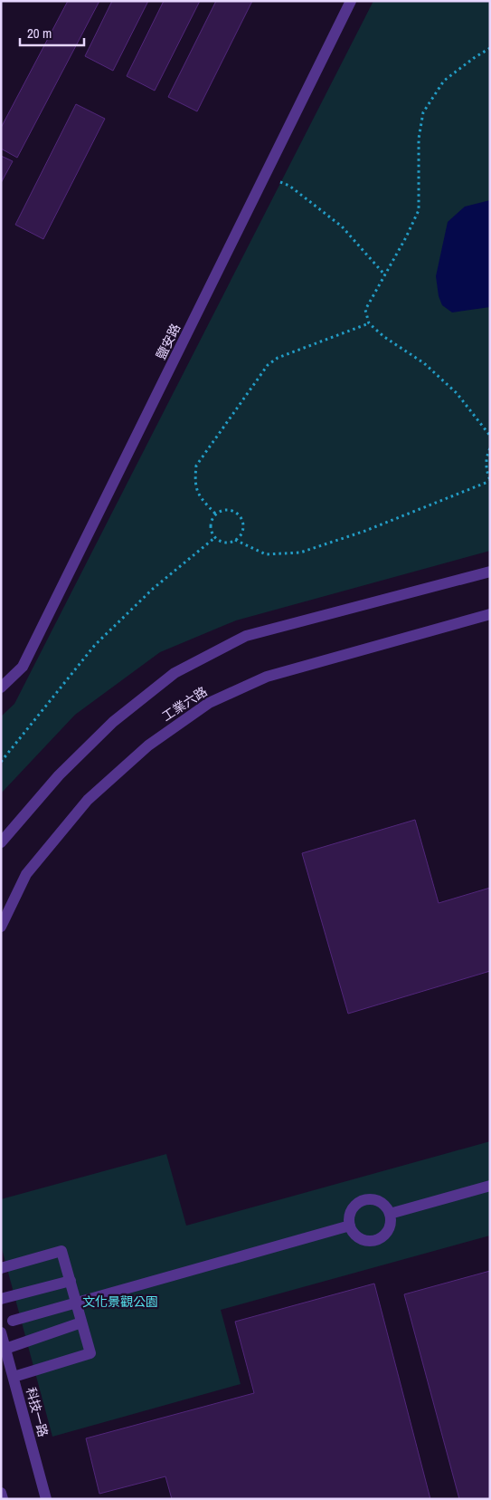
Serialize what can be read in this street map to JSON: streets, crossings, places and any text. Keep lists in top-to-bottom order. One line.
{"streets":{"street":["鹽安路","工業六路","科技一路"]},"parks":["文化景觀公園"],"scale_bar":"20 m"}
